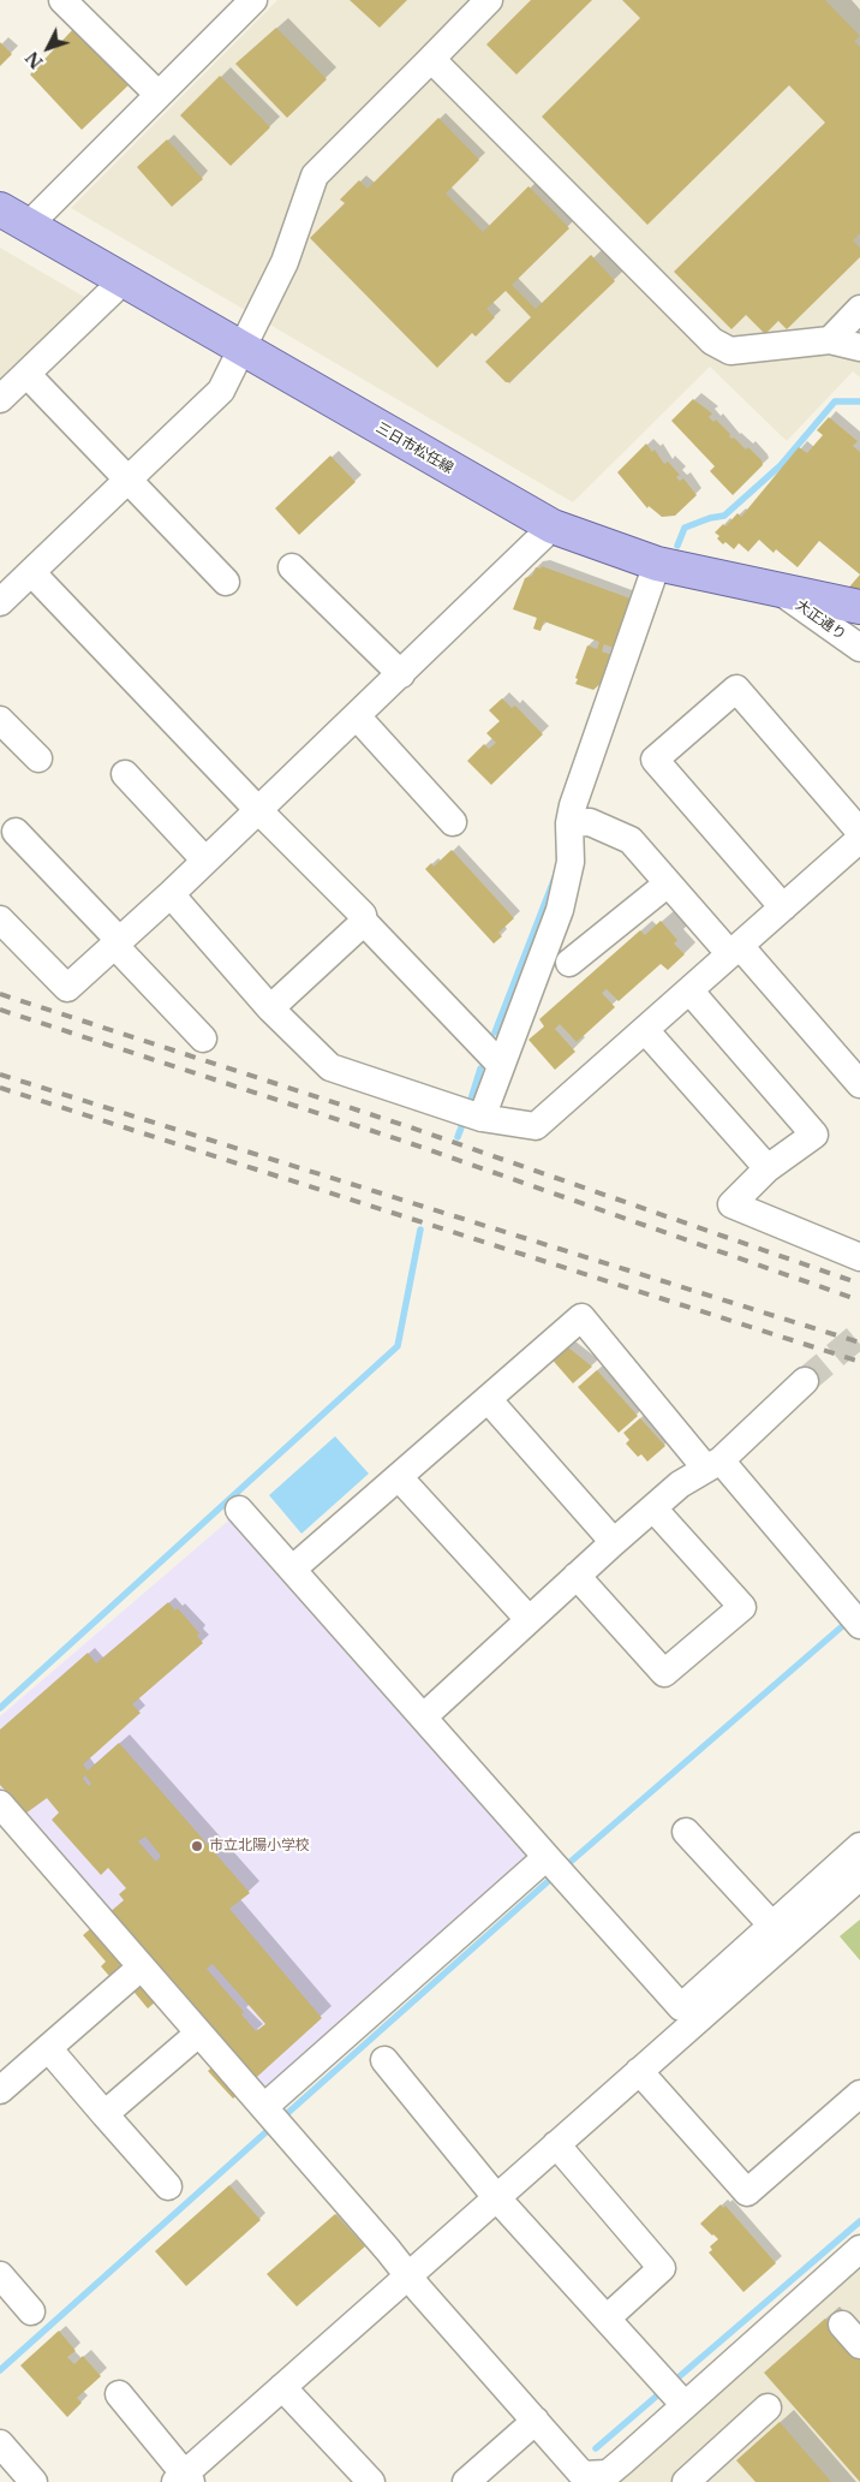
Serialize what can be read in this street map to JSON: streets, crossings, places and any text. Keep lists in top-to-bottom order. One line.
{"streets":{"main road":["三日市松任線"],"street":["大正通り"]},"crossings":[["三日市松任線","大正通り"]],"places":["市立北陽小学校"],"north":"bottom left"}
